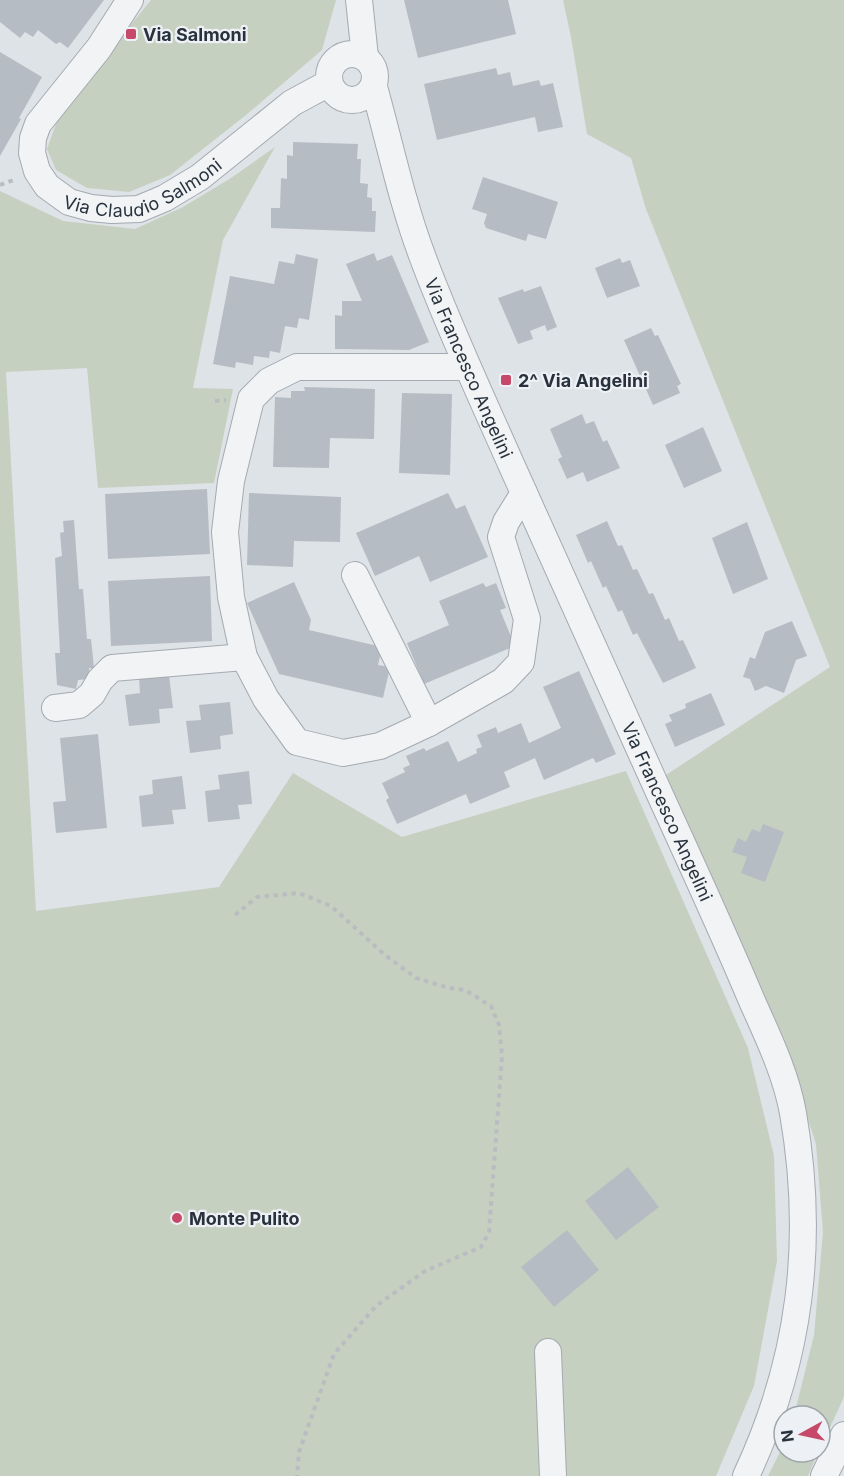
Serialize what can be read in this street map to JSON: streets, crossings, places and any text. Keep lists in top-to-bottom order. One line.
{"streets":{"street":["Via Claudio Salmoni","Via Francesco Angelini"]},"crossings":[["Via Claudio Salmoni","Via Francesco Angelini"]],"places":{"transit":["Via Salmoni","2^ Via Angelini"],"other":["Monte Pulito"]},"north":"left"}
